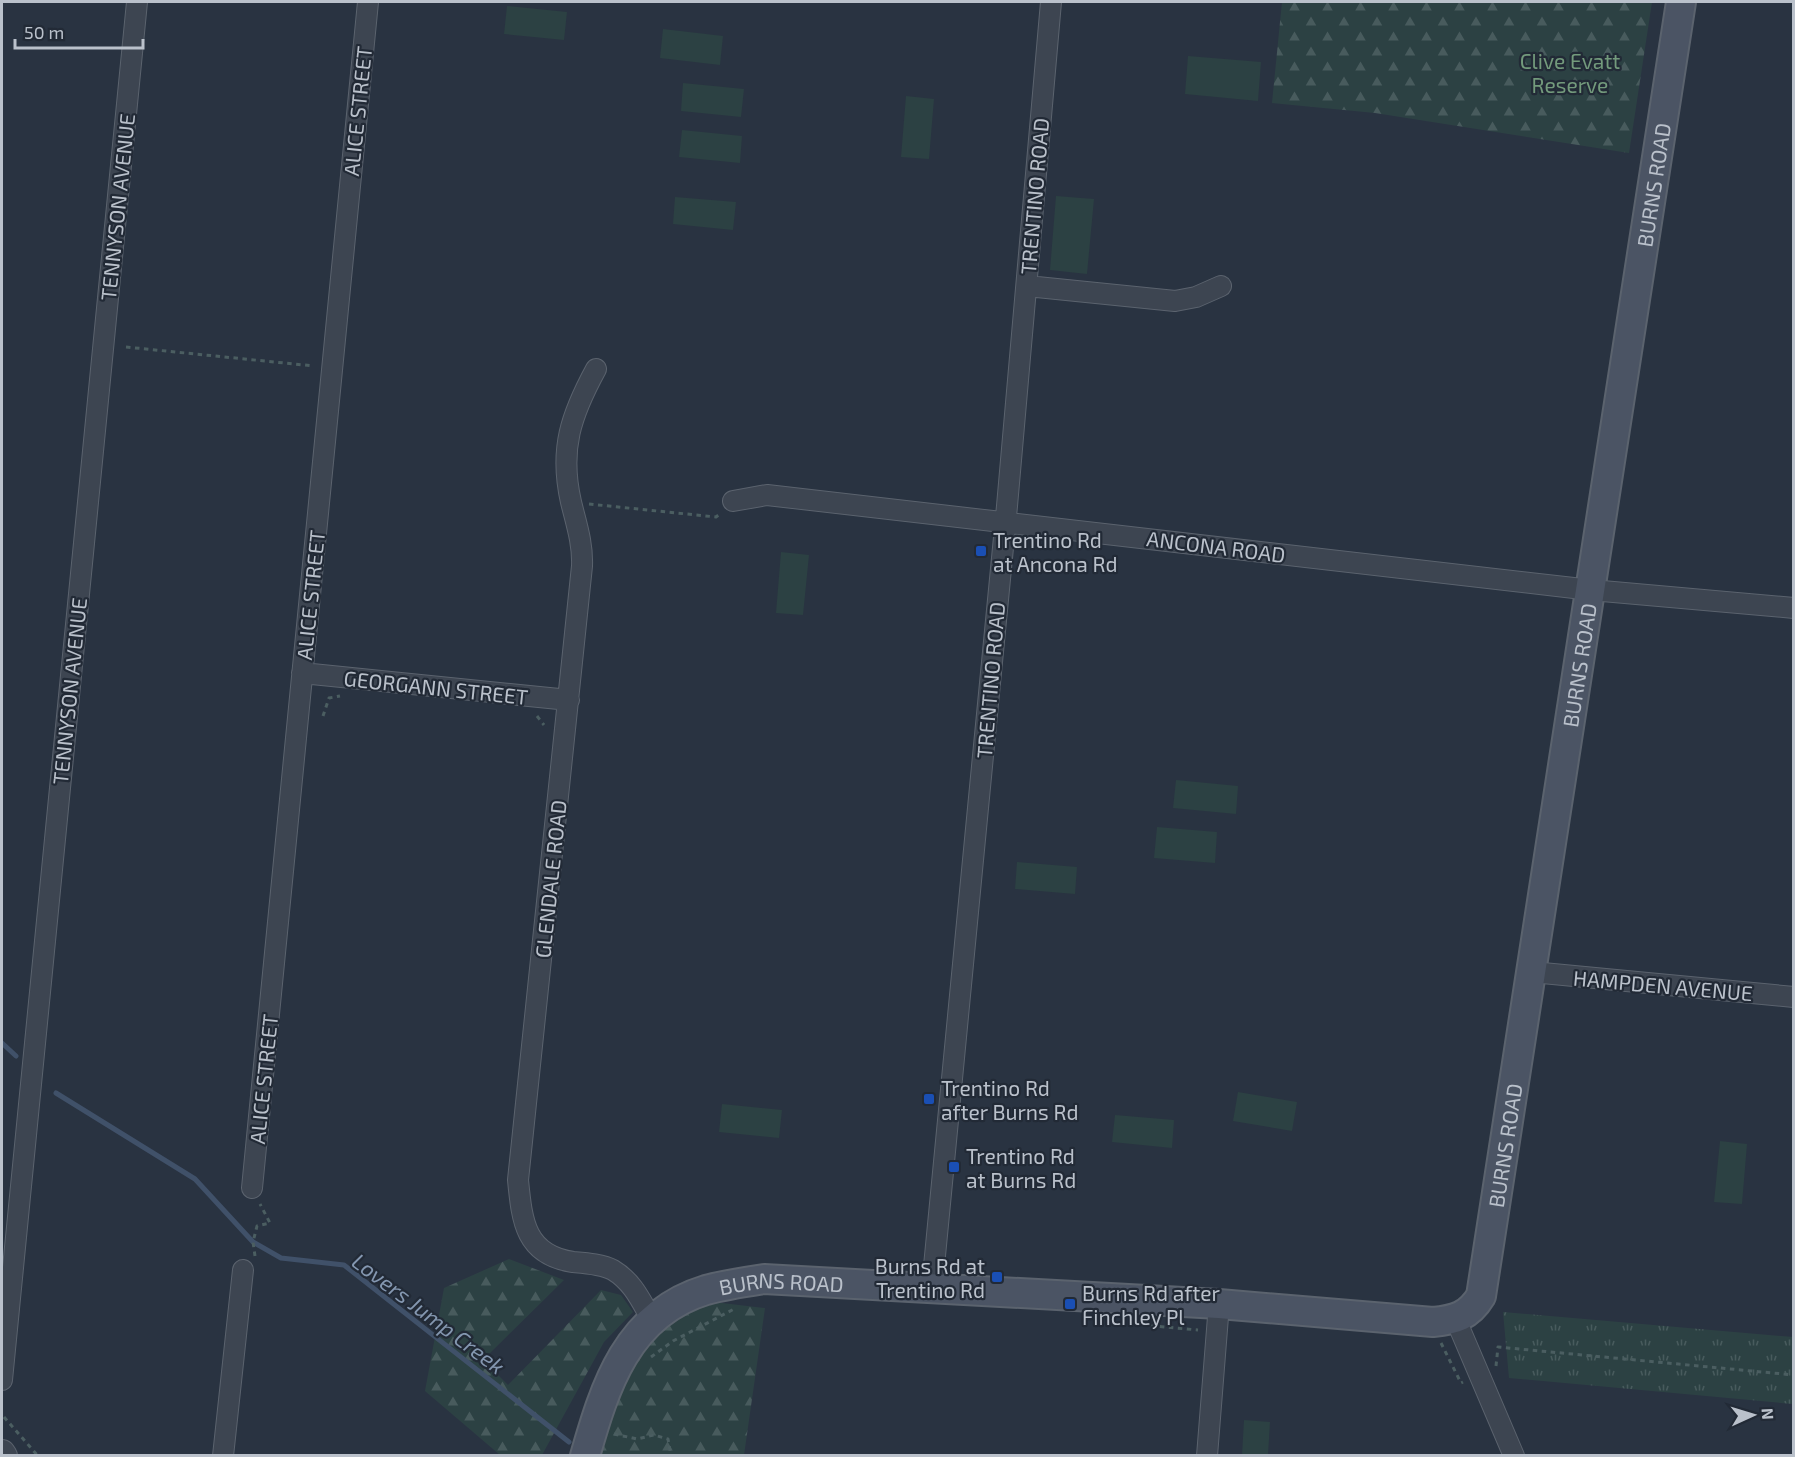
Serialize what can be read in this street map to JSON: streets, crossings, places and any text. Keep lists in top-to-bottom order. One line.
{"streets":{"main road":["BURNS ROAD"],"street":["ALICE STREET","TRENTINO ROAD","TENNYSON AVENUE","ANCONA ROAD","GEORGANN STREET","GLENDALE ROAD","HAMPDEN AVENUE"]},"crossings":[["ALICE STREET","GEORGANN STREET"],["BURNS ROAD","TRENTINO ROAD"],["BURNS ROAD","ANCONA ROAD"],["BURNS ROAD","GLENDALE ROAD"],["BURNS ROAD","HAMPDEN AVENUE"],["TRENTINO ROAD","ANCONA ROAD"],["GEORGANN STREET","GLENDALE ROAD"]],"water":["Lovers Jump Creek"],"parks":["Clive Evatt Reserve"],"places":{"transit":["Trentino Rd at Ancona Rd","Trentino Rd after Burns Rd","Trentino Rd at Burns Rd","Burns Rd at Trentino Rd","Burns Rd after Finchley Pl"]},"scale_bar":"50 m","north":"right"}
